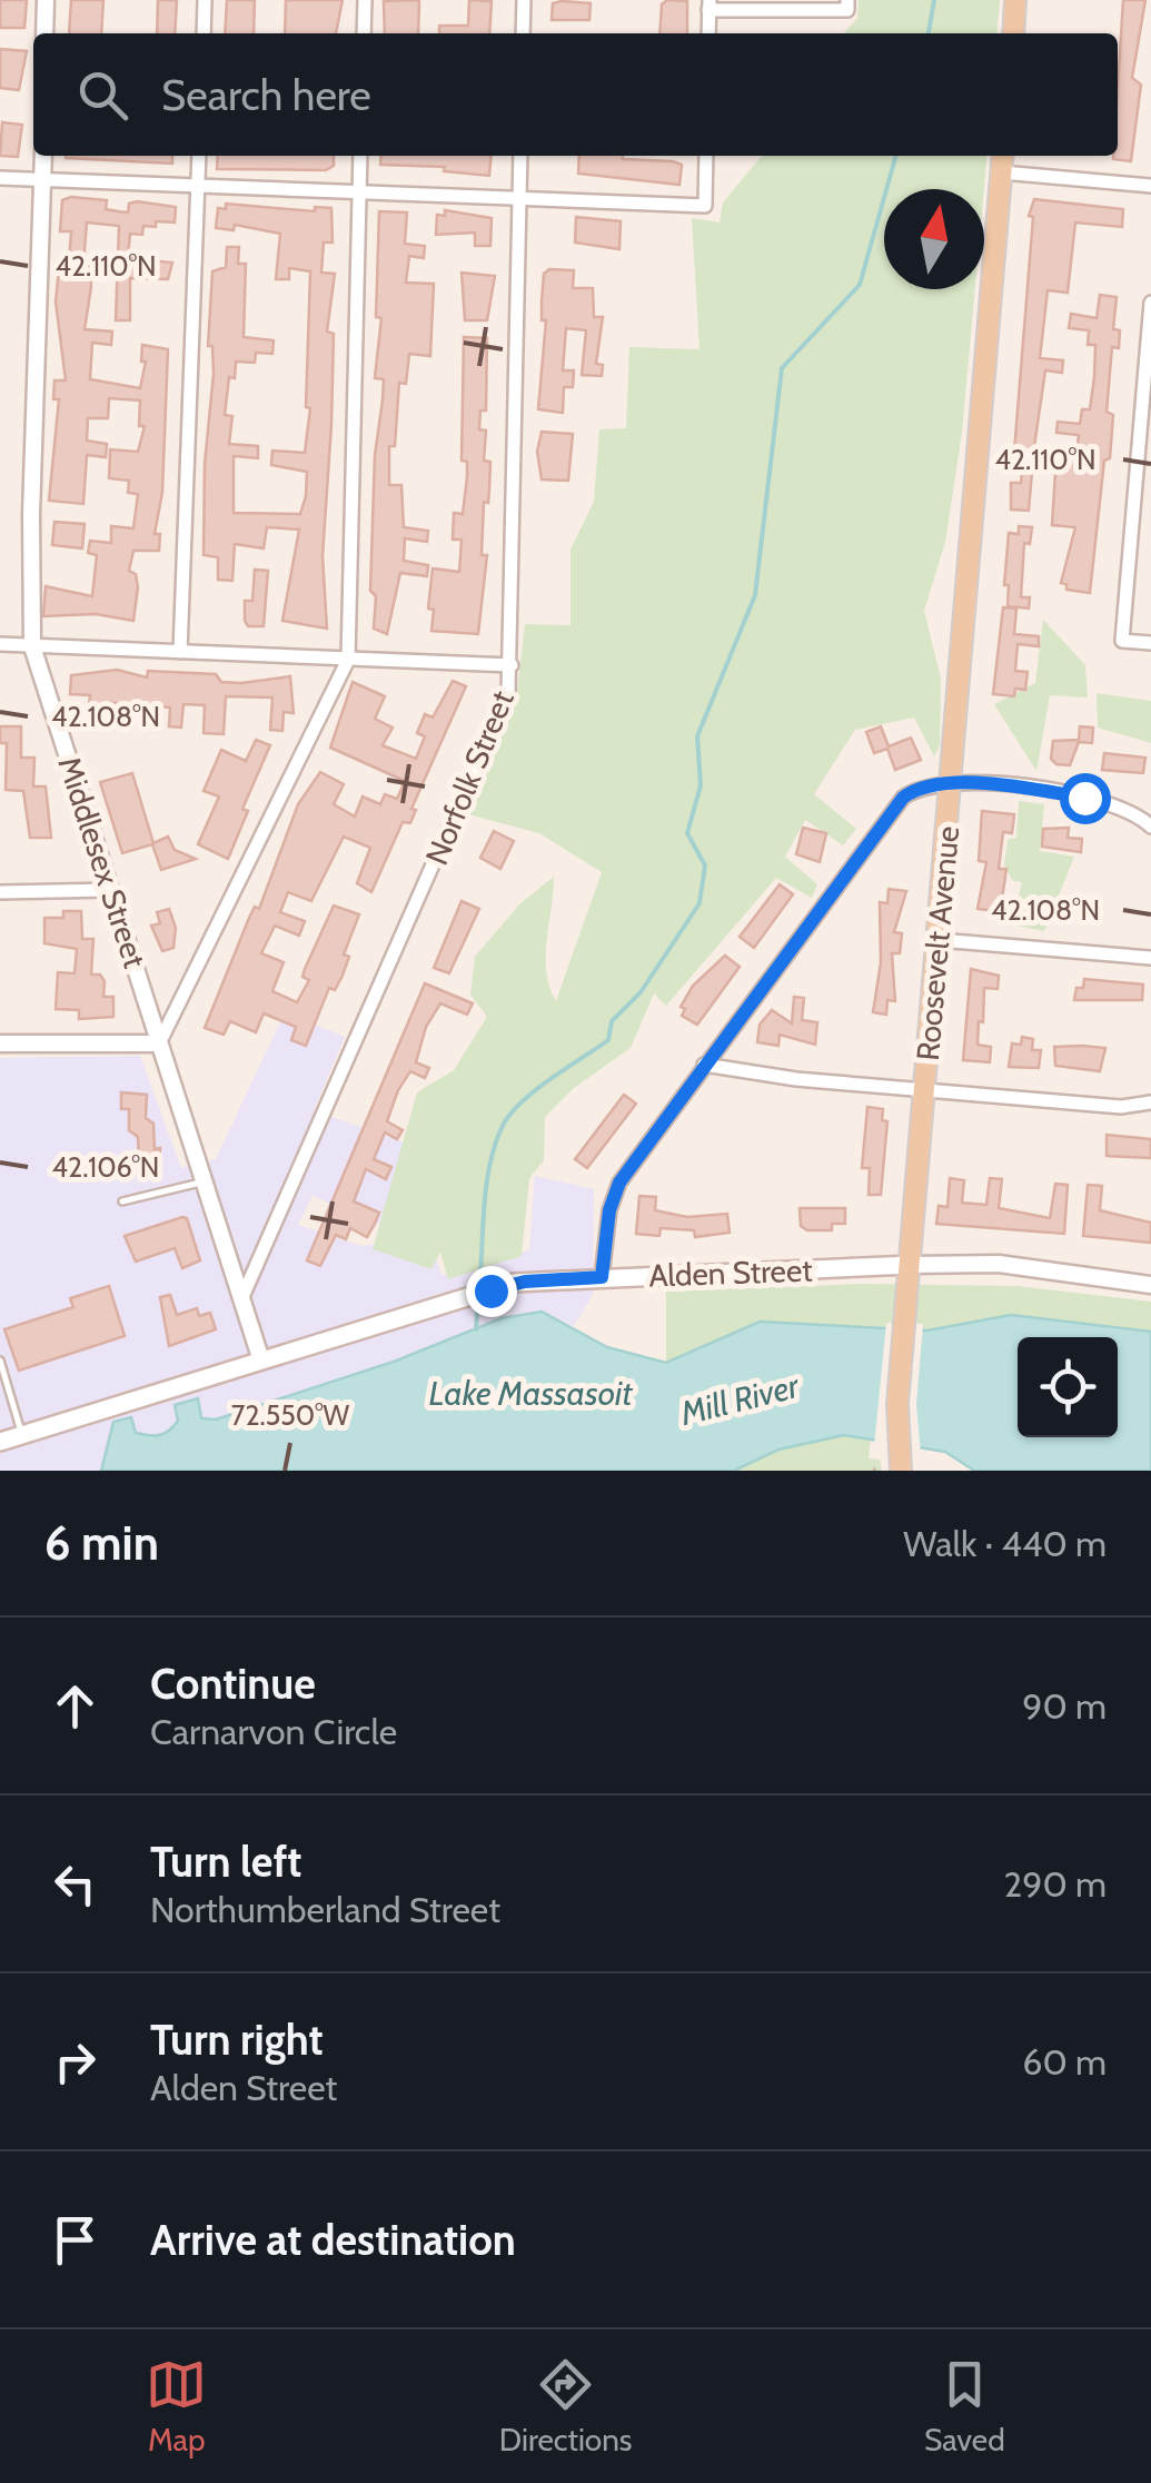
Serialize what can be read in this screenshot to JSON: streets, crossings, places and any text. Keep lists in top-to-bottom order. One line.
{"streets":{"main road":["Roosevelt Avenue","Alden Street"],"street":["Norfolk Street","Middlesex Street"]},"crossings":[["Norfolk Street","Middlesex Street"],["Middlesex Street","Alden Street"],["Roosevelt Avenue","Alden Street"]],"water":["Lake Massasoit","Mill River"],"north":"top","page":{"search":"Search here","heading":["6 min","Walk · 440 m"],"list":[["Continue","Carnarvon Circle","90 m"],["Turn left","Northumberland Street","290 m"],["Turn right","Alden Street","60 m"],"Arrive at destination"],"nav":["Map","Directions","Saved"]},"coordinates":["42.110°N","42.108°N","42.106°N","72.550°W"]}
